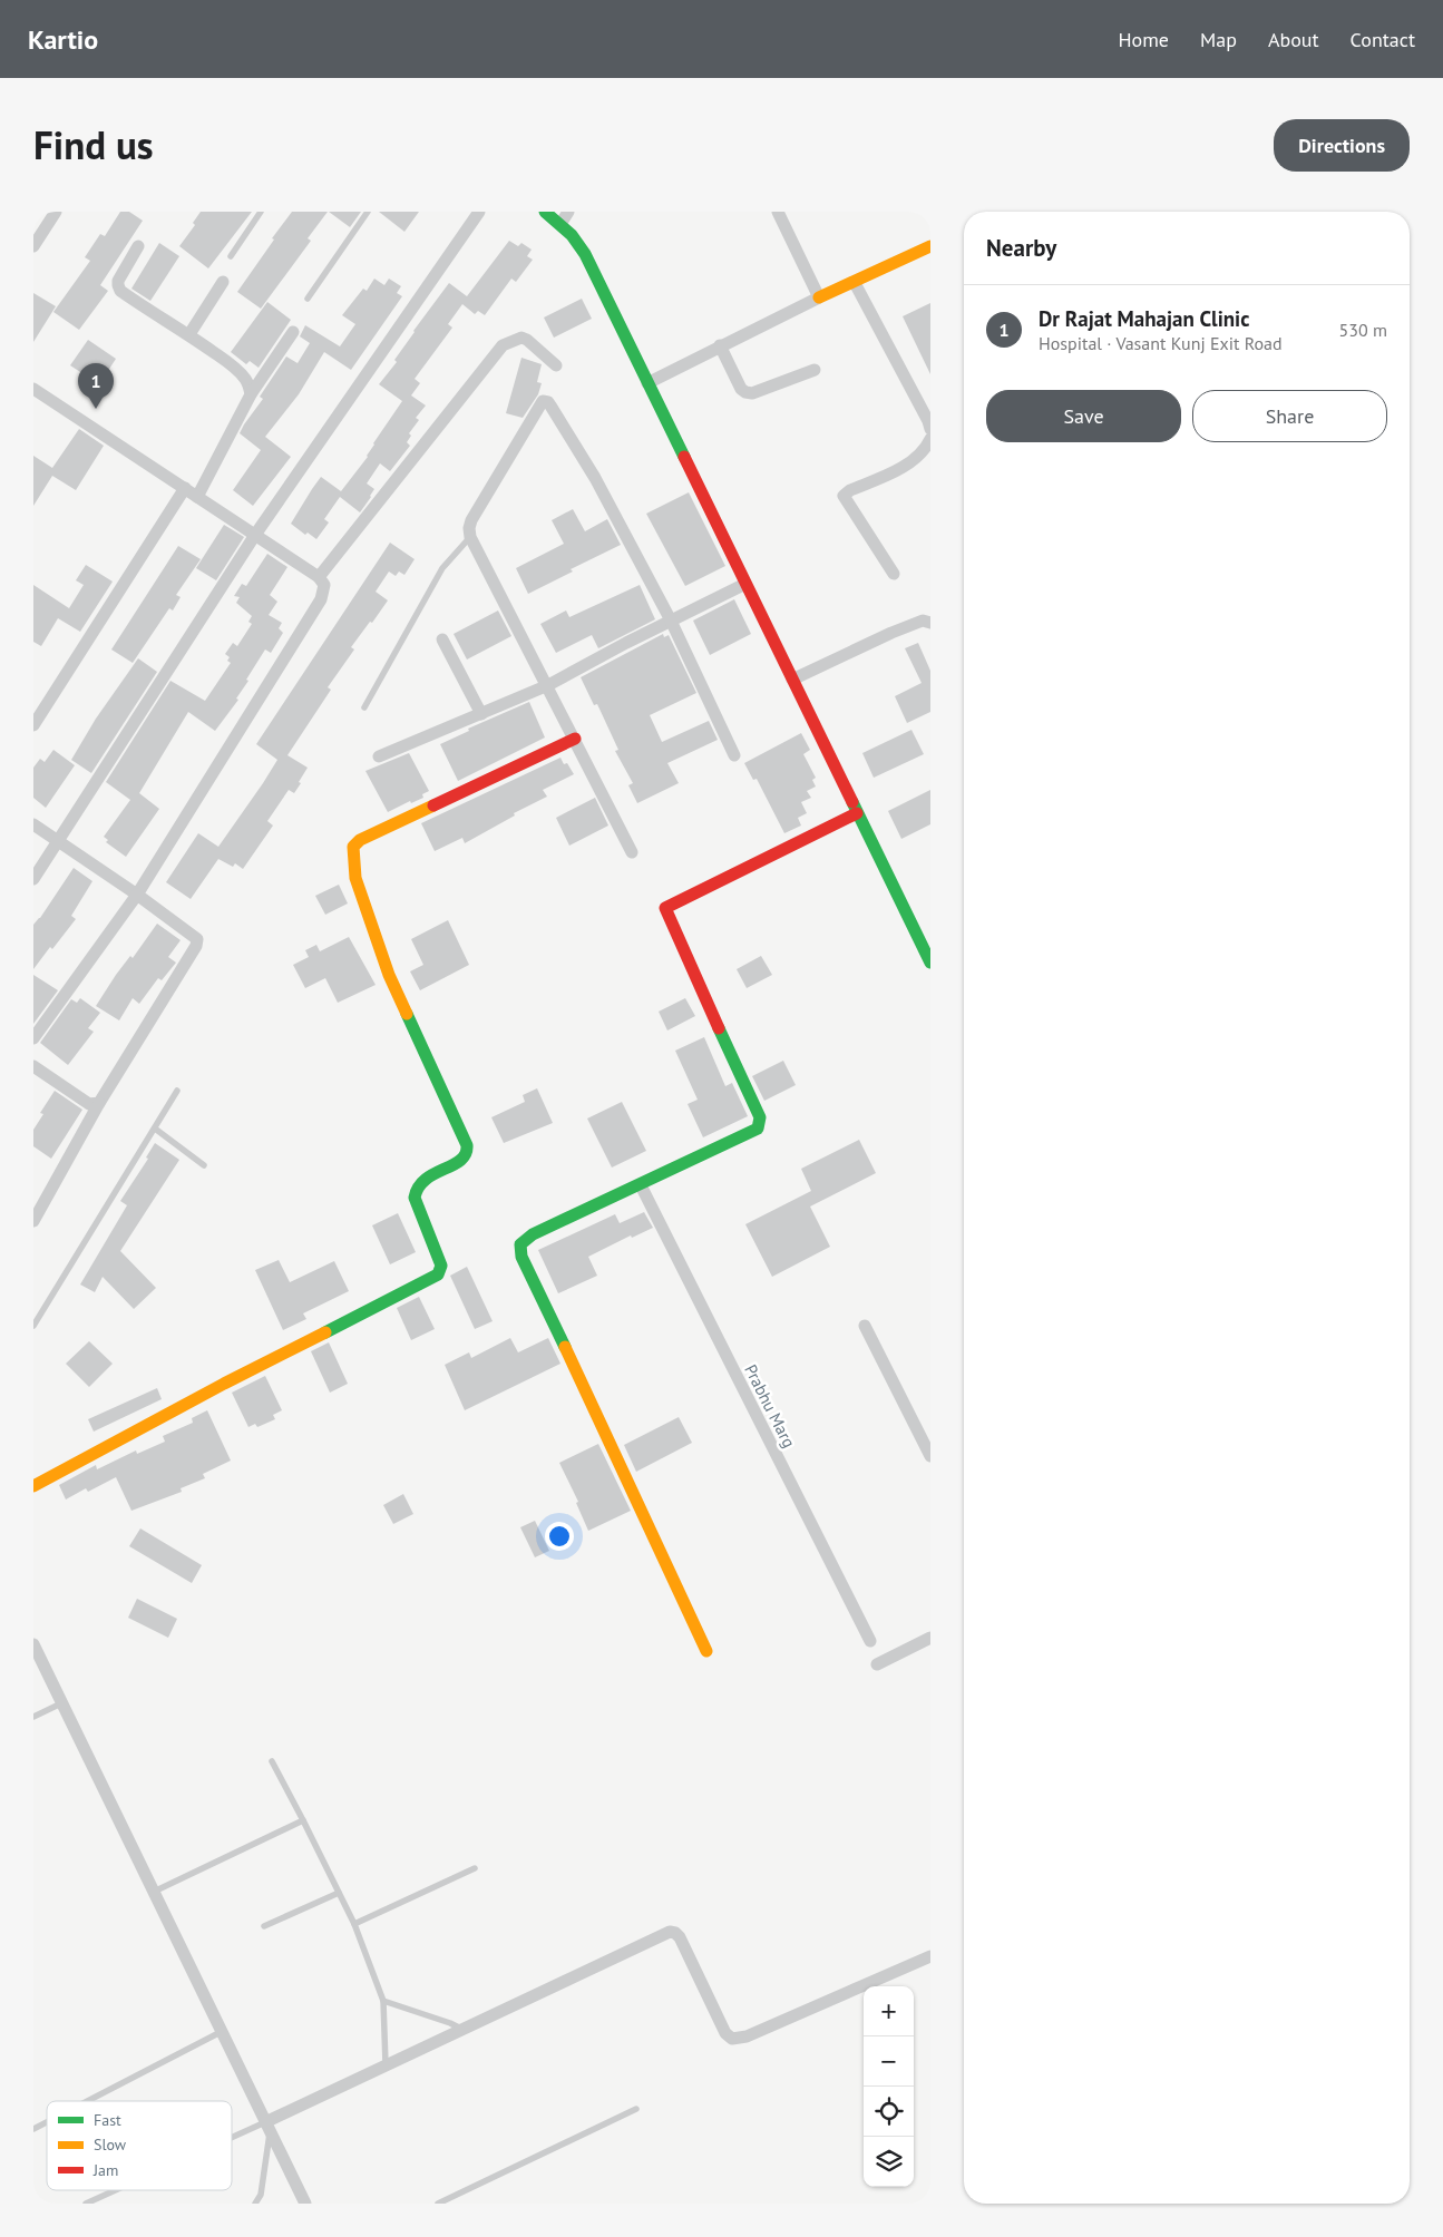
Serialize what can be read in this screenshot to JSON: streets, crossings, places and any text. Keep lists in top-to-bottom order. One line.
{"streets":{"street":["Prabhu Marg"]},"legend":["Fast","Slow","Jam"],"page":{"header":"Kartio","nav":["Home","Map","About","Contact"],"title":"Find us","buttons":["Directions",["Save","Share"]],"heading":"Nearby","list":[{"mark":"1","name":"Dr Rajat Mahajan Clinic","note":"Hospital · Vasant Kunj Exit Road","value":"530 m"}],"pins":"1","map_buttons":["+","−"]}}
